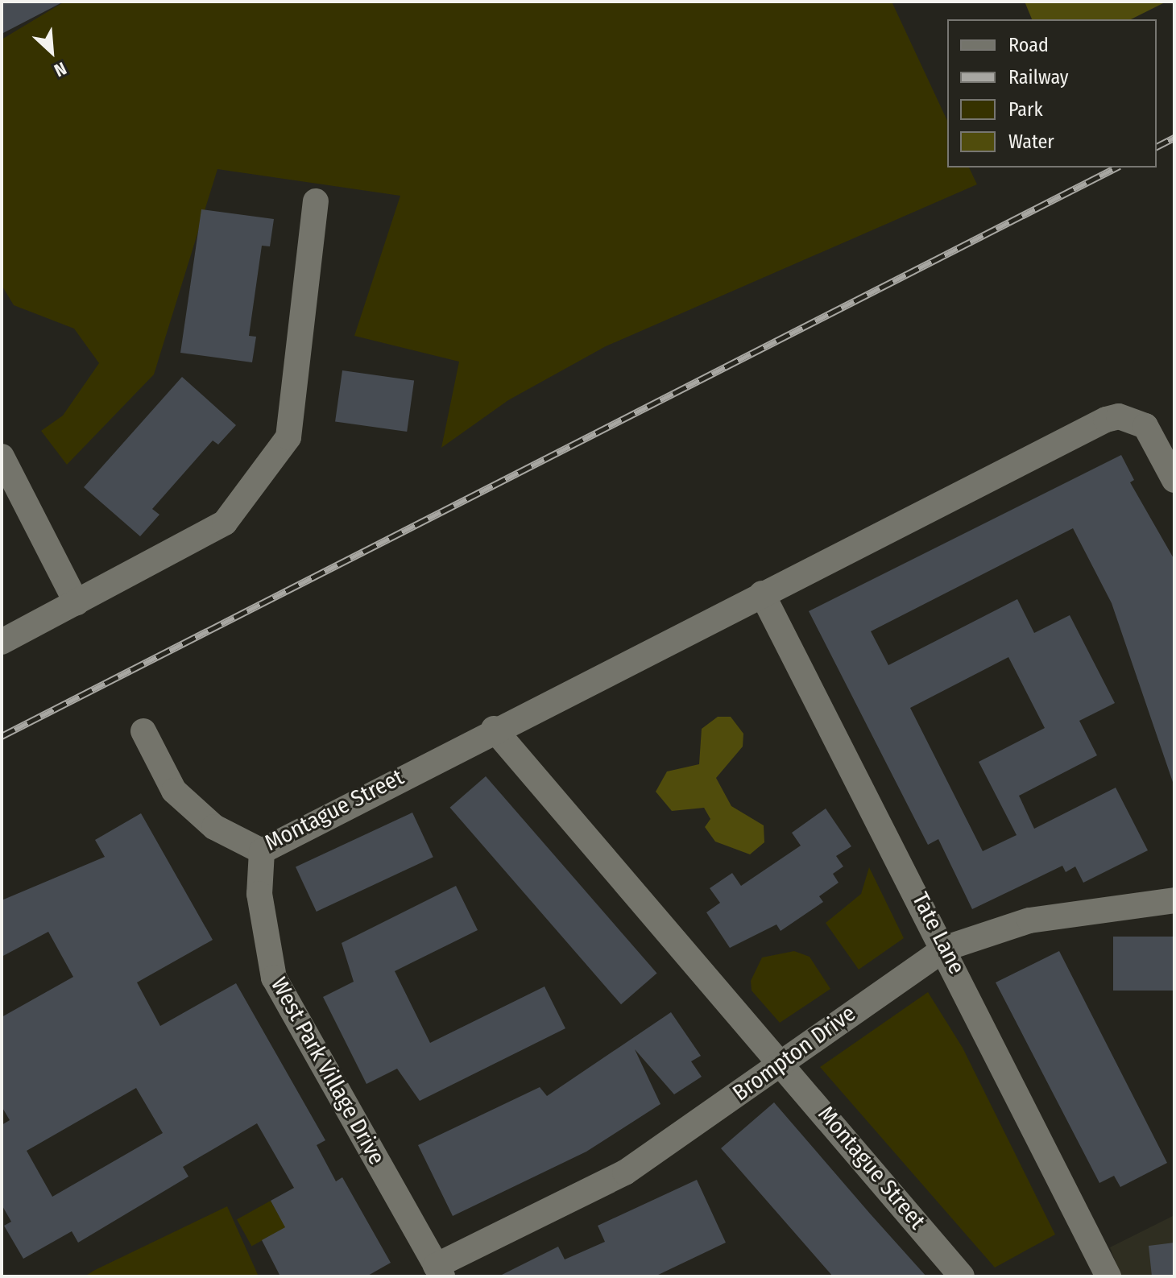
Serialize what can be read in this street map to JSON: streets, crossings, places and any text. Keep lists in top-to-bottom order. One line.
{"streets":{"street":["Montague Street","Tate Lane","Brompton Drive","West Park Village Drive"]},"crossings":[["Montague Street","Brompton Drive"],["Montague Street","West Park Village Drive"],["Tate Lane","Brompton Drive"],["Brompton Drive","West Park Village Drive"]],"legend":["Road","Railway","Park","Water"],"north":"bottom right"}
